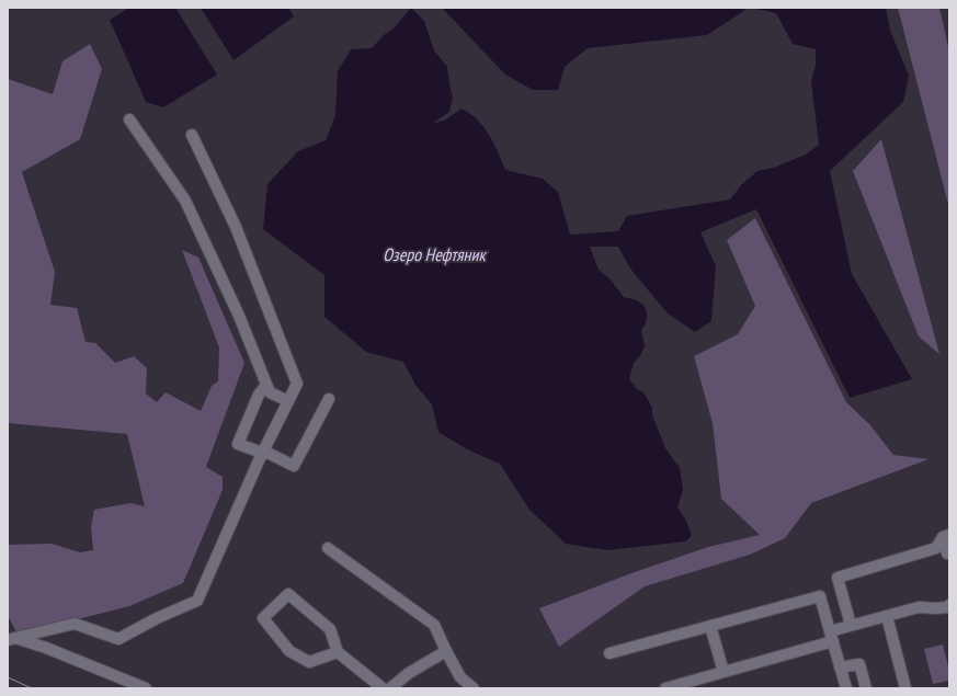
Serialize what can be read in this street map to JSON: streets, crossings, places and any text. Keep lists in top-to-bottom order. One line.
{"water":["Озеро Нефтяник"]}
